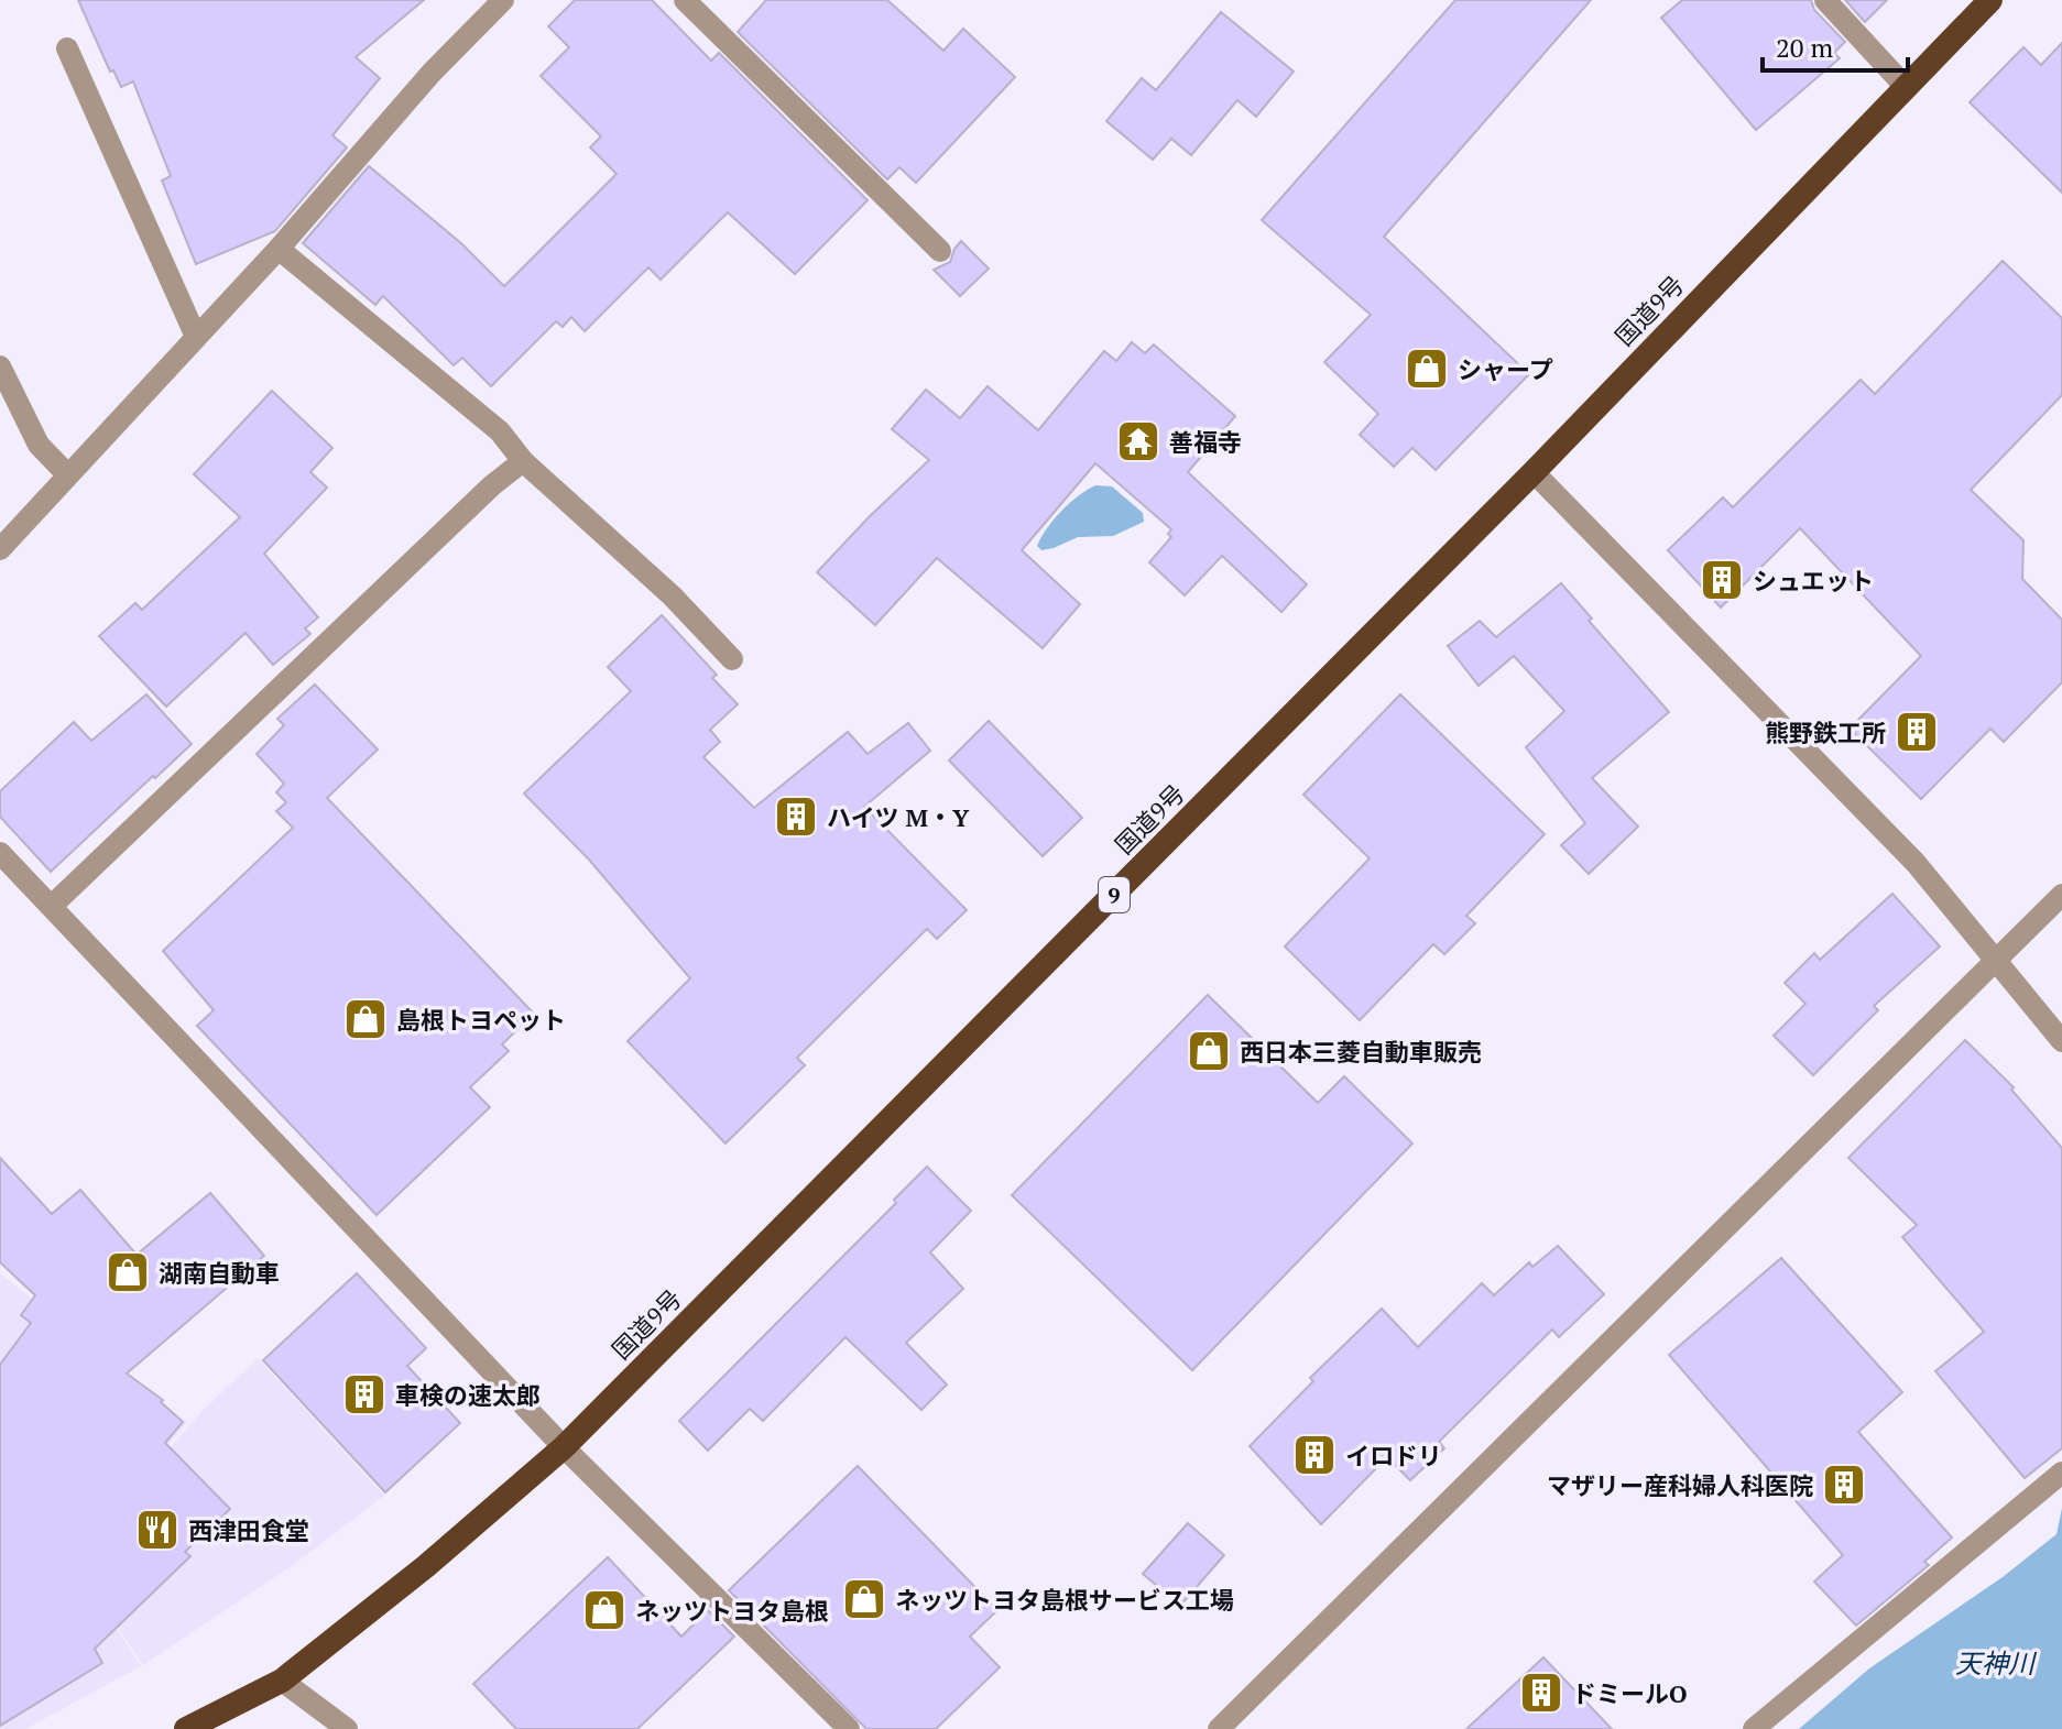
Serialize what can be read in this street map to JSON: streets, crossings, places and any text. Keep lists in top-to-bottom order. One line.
{"streets":{"highway":["国道9号","9"]},"water":["天神川"],"places":{"shop":["シャープ","島根トヨペット","西日本三菱自動車販売","湖南自動車","ネッツトヨタ島根サービス工場","ネッツトヨタ島根"],"temple":["善福寺"],"building":["シュエット","熊野鉄工所","ハイツ M・Y","車検の速太郎","イロドリ","マザリー産科婦人科医院","ドミールO"],"restaurant":["西津田食堂"]},"scale_bar":"20 m"}
